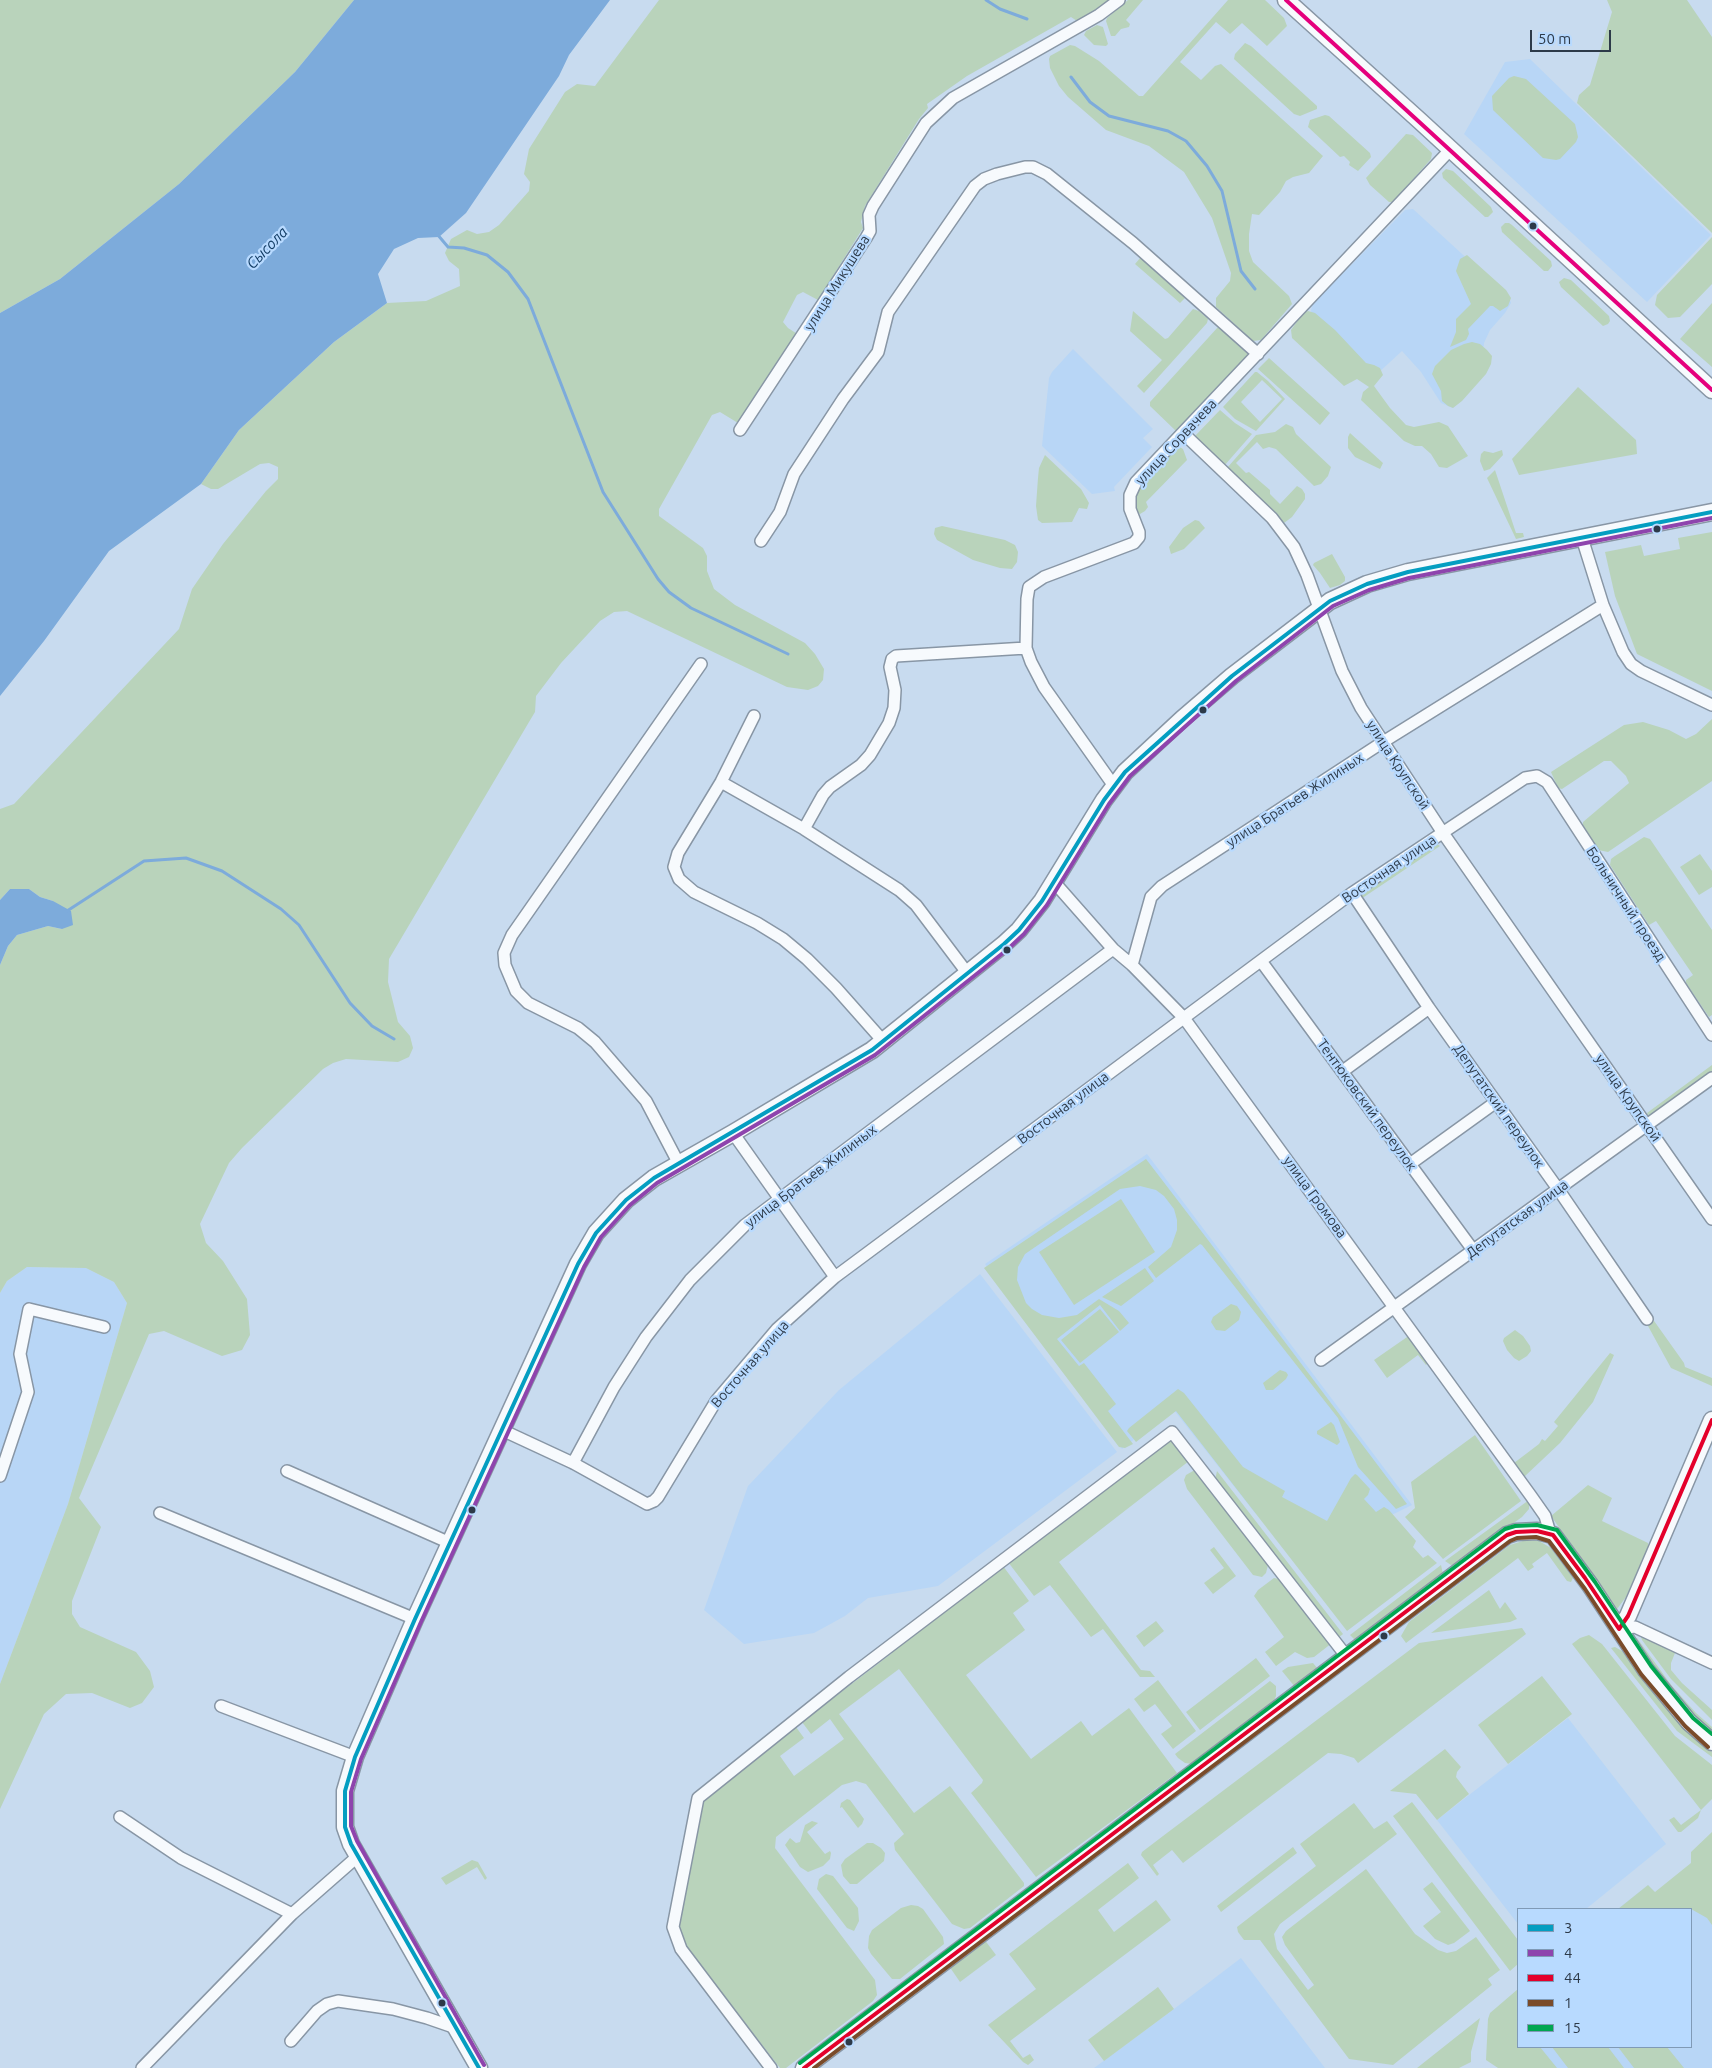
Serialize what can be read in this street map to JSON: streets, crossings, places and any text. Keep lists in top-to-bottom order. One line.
{"streets":{"street":["улица Микушева","улица Сорвачева","улица Крупской","улица Братьев Жилиных","Восточная улица","Больничный проезд","Тентюковский переулок","Депутатский переулок","улица Громова","Депутатская улица"]},"crossings":[["улица Сорвачева","улица Крупской"],["улица Крупской","улица Братьев Жилиных"],["улица Крупской","Восточная улица"],["улица Крупской","Депутатская улица"],["улица Братьев Жилиных","Восточная улица"],["улица Братьев Жилиных","улица Громова"],["Восточная улица","Больничный проезд"],["Восточная улица","Тентюковский переулок"],["Восточная улица","Депутатский переулок"],["Восточная улица","улица Громова"],["Тентюковский переулок","Депутатская улица"],["Депутатский переулок","Депутатская улица"],["улица Громова","Депутатская улица"]],"water":["Сысола"],"lines":["transit line 3","transit line 4","transit line 44","transit line 15","transit line 1"],"legend":["3","4","44","1","15"],"scale_bar":"50 m"}
